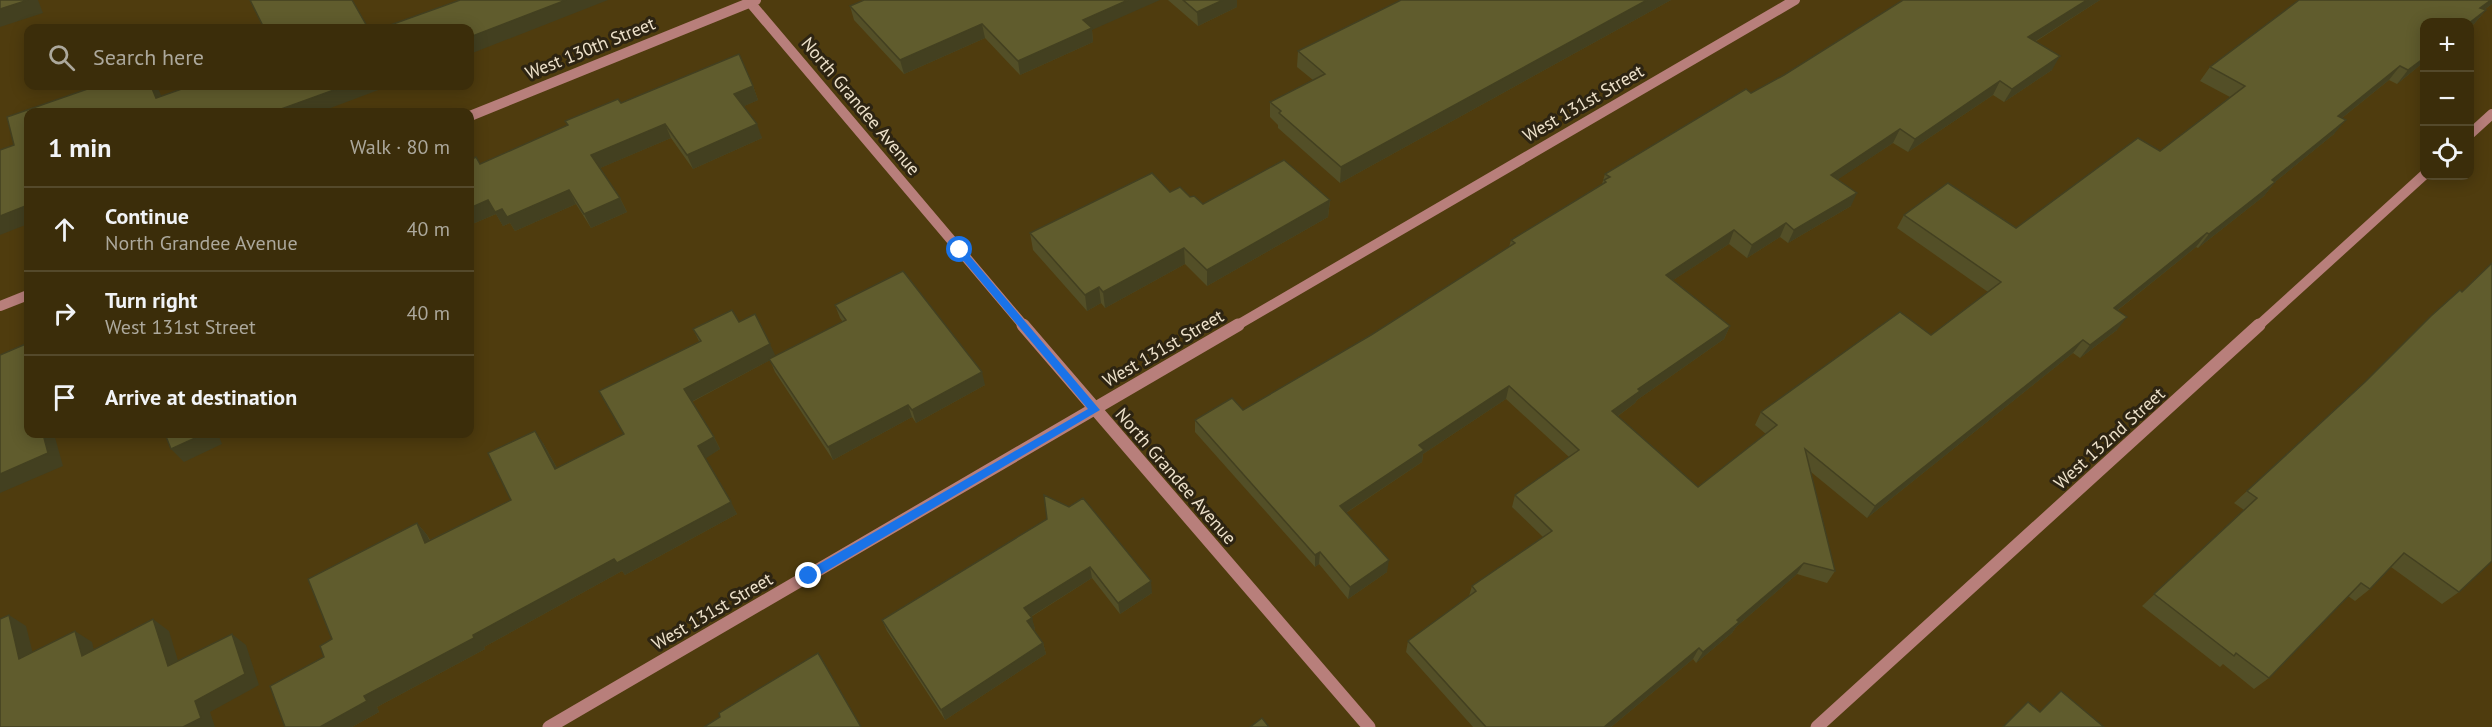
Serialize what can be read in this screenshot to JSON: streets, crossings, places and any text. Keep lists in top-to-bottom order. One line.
{"streets":{"street":["West 130th Street","West 131st Street","North Grandee Avenue","West 132nd Street"]},"crossings":[["West 130th Street","North Grandee Avenue"],["West 131st Street","North Grandee Avenue"]],"page":{"map_buttons":["+","−"],"search":"Search here","heading":["1 min","Walk · 80 m"],"list":[["Continue","North Grandee Avenue","40 m"],["Turn right","West 131st Street","40 m"],"Arrive at destination"]}}
